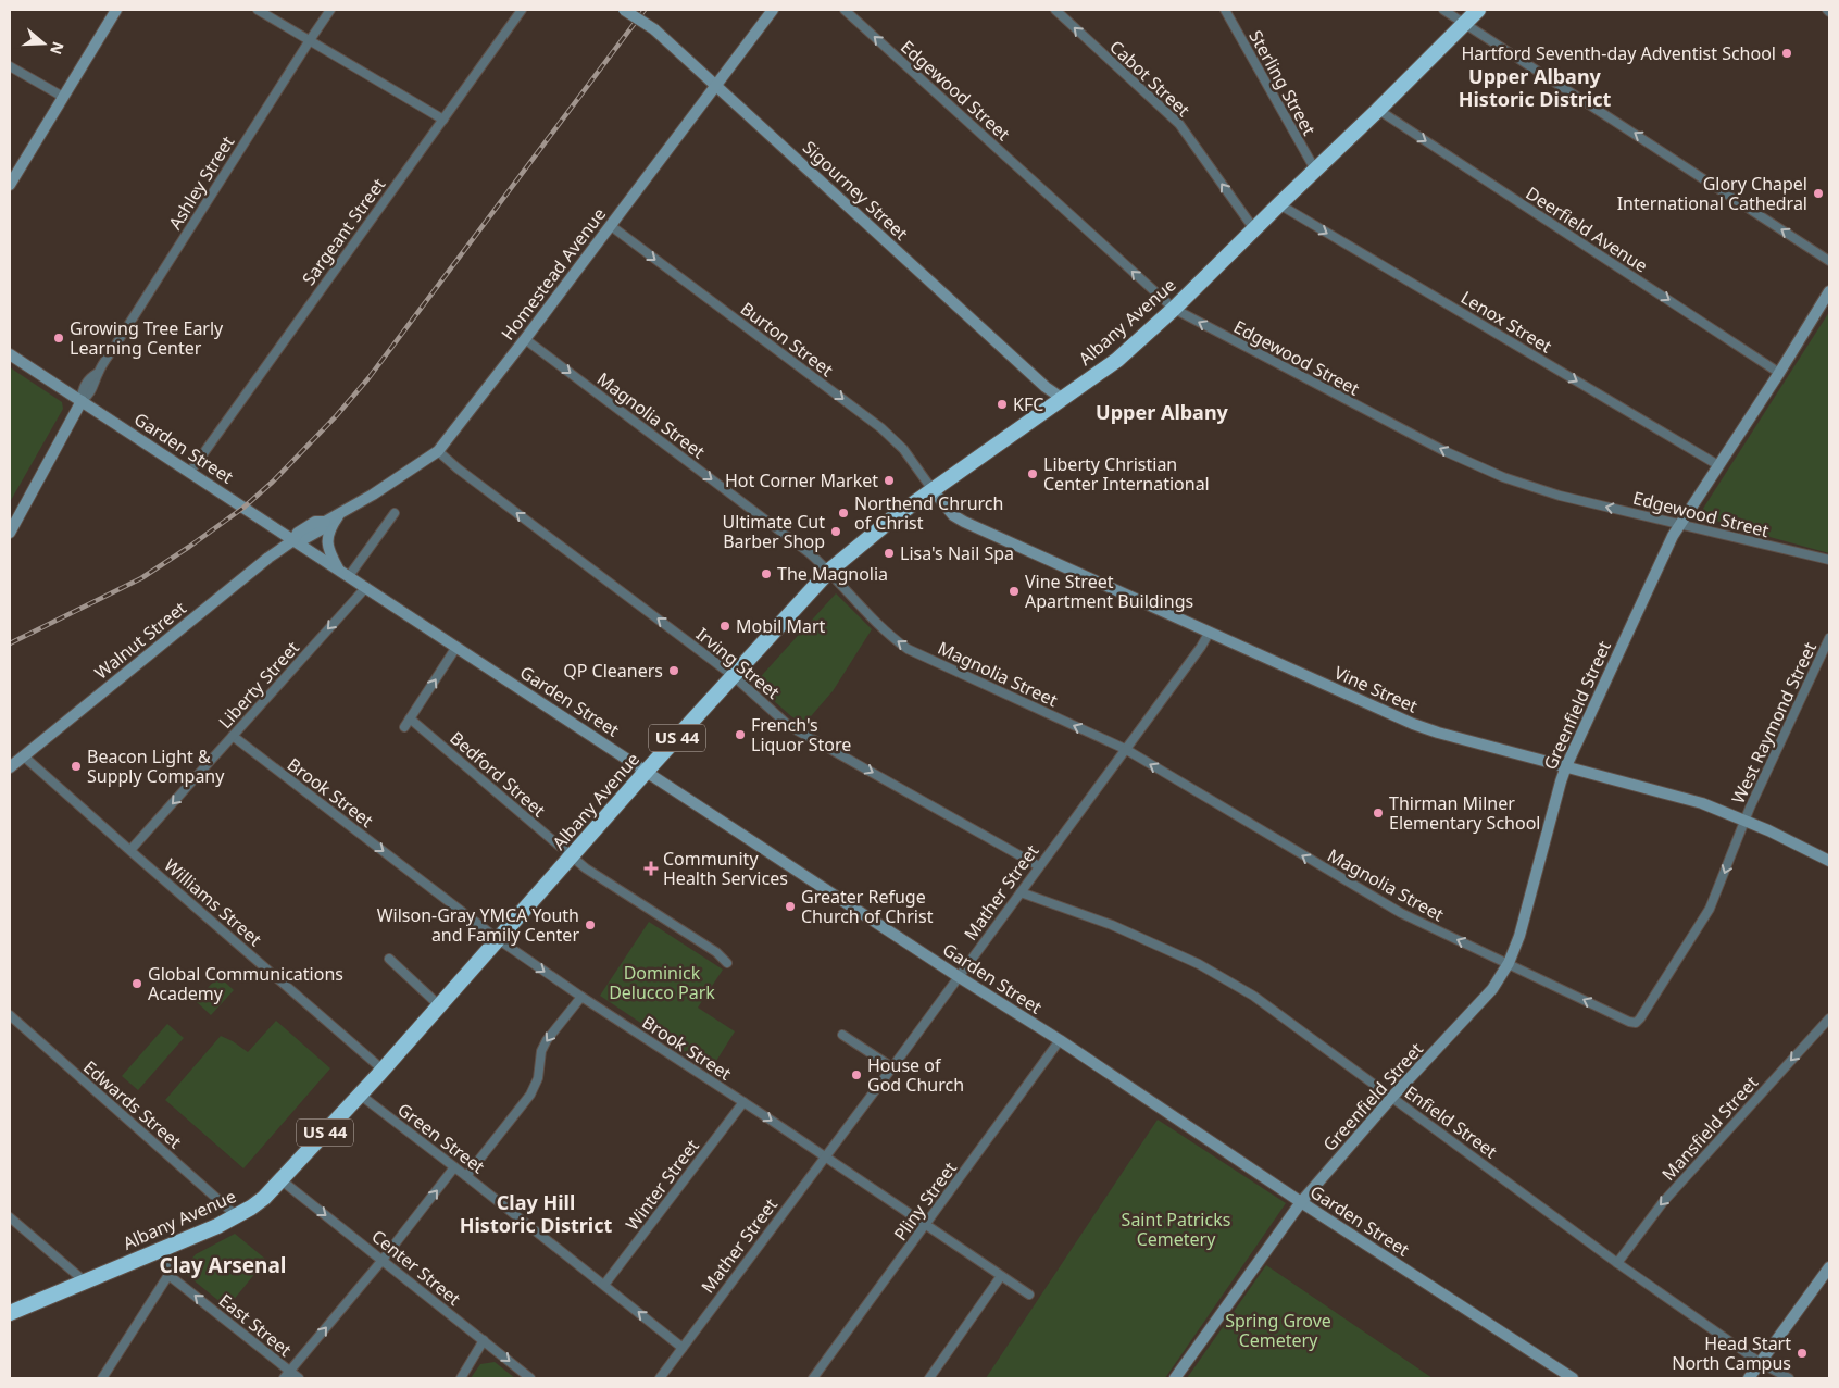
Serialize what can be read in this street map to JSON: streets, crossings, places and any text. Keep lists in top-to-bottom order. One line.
{"streets":{"highway":["Albany Avenue","US 44"],"street":["Cabot Street","Sterling Street","Edgewood Street","Ashley Street","Sigourney Street","Deerfield Avenue","Sargeant Street","Homestead Avenue","Lenox Street","Burton Street","Magnolia Street","Garden Street","Walnut Street","Irving Street","Liberty Street","Vine Street","Greenfield Street","West Raymond Street","Bedford Street","Brook Street","Mather Street","Williams Street","Edwards Street","Enfield Street","Mansfield Street","Green Street","Winter Street","Pliny Street","Center Street","East Street"]},"crossings":[["Cabot Street","Albany Avenue"],["Sterling Street","Albany Avenue"],["Edgewood Street","Albany Avenue"],["Edgewood Street","Greenfield Street"],["Ashley Street","Garden Street"],["Sigourney Street","Homestead Avenue"],["Sigourney Street","Albany Avenue"],["Deerfield Avenue","Albany Avenue"],["Deerfield Avenue","Greenfield Street"],["Sargeant Street","Garden Street"],["Homestead Avenue","Burton Street"],["Homestead Avenue","Magnolia Street"],["Homestead Avenue","Garden Street"],["Homestead Avenue","Walnut Street"],["Homestead Avenue","Irving Street"],["Albany Avenue","Lenox Street"],["Albany Avenue","Burton Street"],["Albany Avenue","Magnolia Street"],["Albany Avenue","Garden Street"],["Albany Avenue","Irving Street"],["Albany Avenue","Vine Street"],["Albany Avenue","Bedford Street"],["Albany Avenue","Brook Street"],["Albany Avenue","Williams Street"],["Albany Avenue","Edwards Street"],["Albany Avenue","Green Street"],["Albany Avenue","Center Street"],["Lenox Street","Greenfield Street"],["Burton Street","Vine Street"],["Magnolia Street","Greenfield Street"],["Magnolia Street","West Raymond Street"],["Magnolia Street","Mather Street"],["Garden Street","Walnut Street"],["Garden Street","Liberty Street"],["Garden Street","Greenfield Street"],["Garden Street","Mather Street"],["Garden Street","Pliny Street"],["Walnut Street","Williams Street"],["Irving Street","Mather Street"],["Liberty Street","Brook Street"],["Liberty Street","Williams Street"],["Vine Street","Greenfield Street"],["Vine Street","West Raymond Street"],["Vine Street","Mather Street"],["Greenfield Street","Enfield Street"],["Brook Street","Mather Street"],["Brook Street","Winter Street"],["Brook Street","Pliny Street"],["Mather Street","Enfield Street"],["Mather Street","Green Street"],["Enfield Street","Mansfield Street"],["Green Street","Winter Street"]],"one_way":["Cabot Street","Edgewood Street","Deerfield Avenue","Lenox Street","Burton Street","Liberty Street","West Raymond Street","Brook Street","Mansfield Street","Center Street","East Street"],"districts":["Upper Albany Historic District","Upper Albany","Clay Hill Historic District","Clay Arsenal"],"parks":["Dominick Delucco Park","Saint Patricks Cemetery","Spring Grove Cemetery"],"places":{"other":["Hartford Seventh-day Adventist School","Glory Chapel International Cathedral","Growing Tree Early Learning Center","KFC","Liberty Christian Center International","Hot Corner Market","Northend Chrurch of Christ","Ultimate Cut Barber Shop","Lisa's Nail Spa","The Magnolia","Vine Street Apartment Buildings","Mobil Mart","QP Cleaners","French's Liquor Store","Beacon Light & Supply Company","Thirman Milner Elementary School","Greater Refuge Church of Christ","Wilson-Gray YMCA Youth and Family Center","Global Communications Academy","House of God Church","Head Start North Campus"],"health":["Community Health Services"]},"north":"right"}
